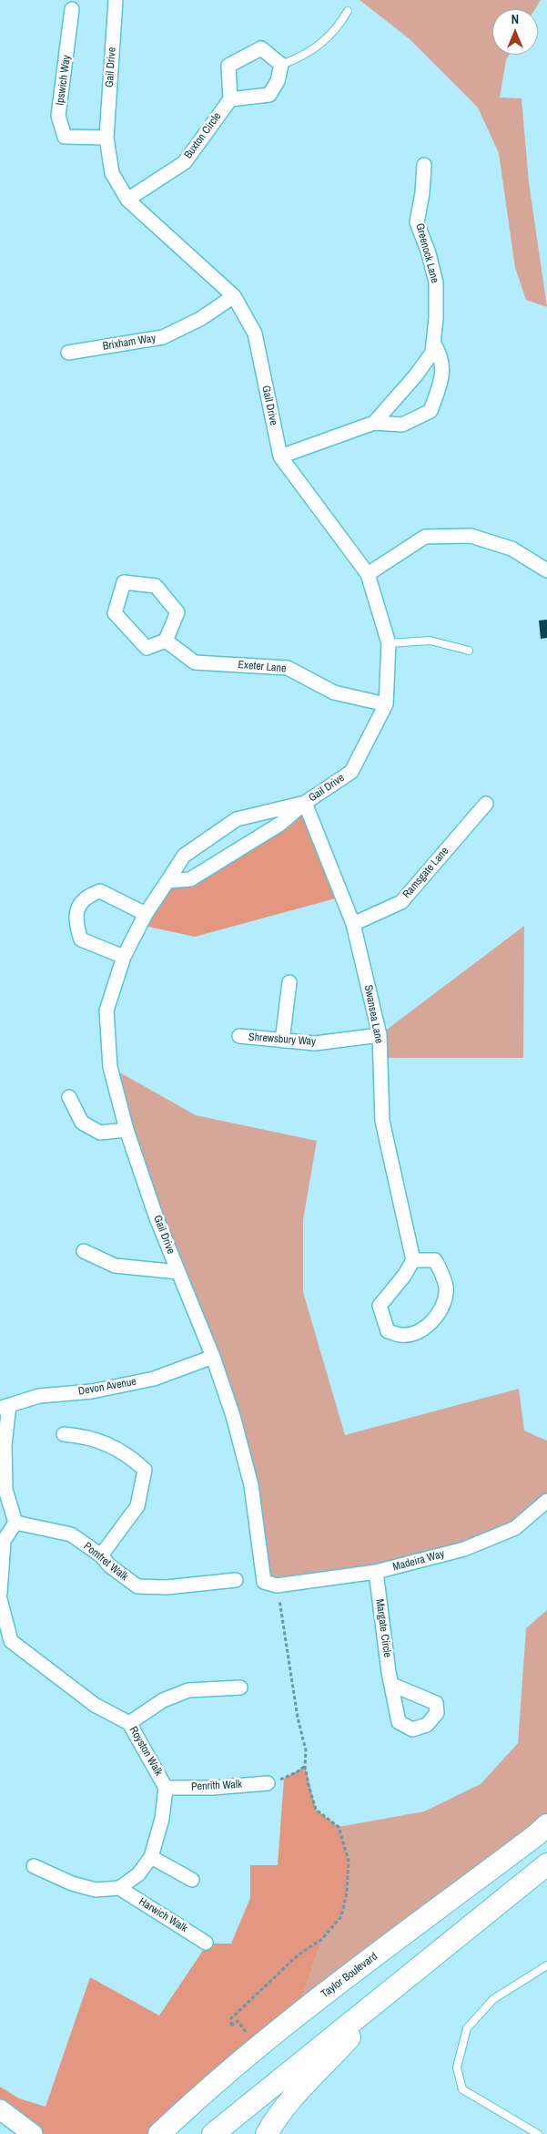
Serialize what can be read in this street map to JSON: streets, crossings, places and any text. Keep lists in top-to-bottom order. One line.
{"streets":{"main road":["Taylor Boulevard"],"street":["Gail Drive","Ipswich Way","Buxton Circle","Greenock Lane","Brixham Way","Exeter Lane","Ramsgate Lane","Swansea Lane","Shrewsbury Way","Devon Avenue","Madeira Way","Pomfret Walk","Margate Circle","Royston Walk","Penrith Walk","Harwich Walk"]},"crossings":[["Gail Drive","Ipswich Way"],["Gail Drive","Buxton Circle"],["Gail Drive","Greenock Lane"],["Gail Drive","Brixham Way"],["Gail Drive","Exeter Lane"],["Gail Drive","Swansea Lane"],["Gail Drive","Devon Avenue"],["Gail Drive","Madeira Way"],["Ramsgate Lane","Swansea Lane"],["Swansea Lane","Shrewsbury Way"],["Madeira Way","Margate Circle"],["Royston Walk","Penrith Walk"],["Royston Walk","Harwich Walk"]],"north":"top"}
